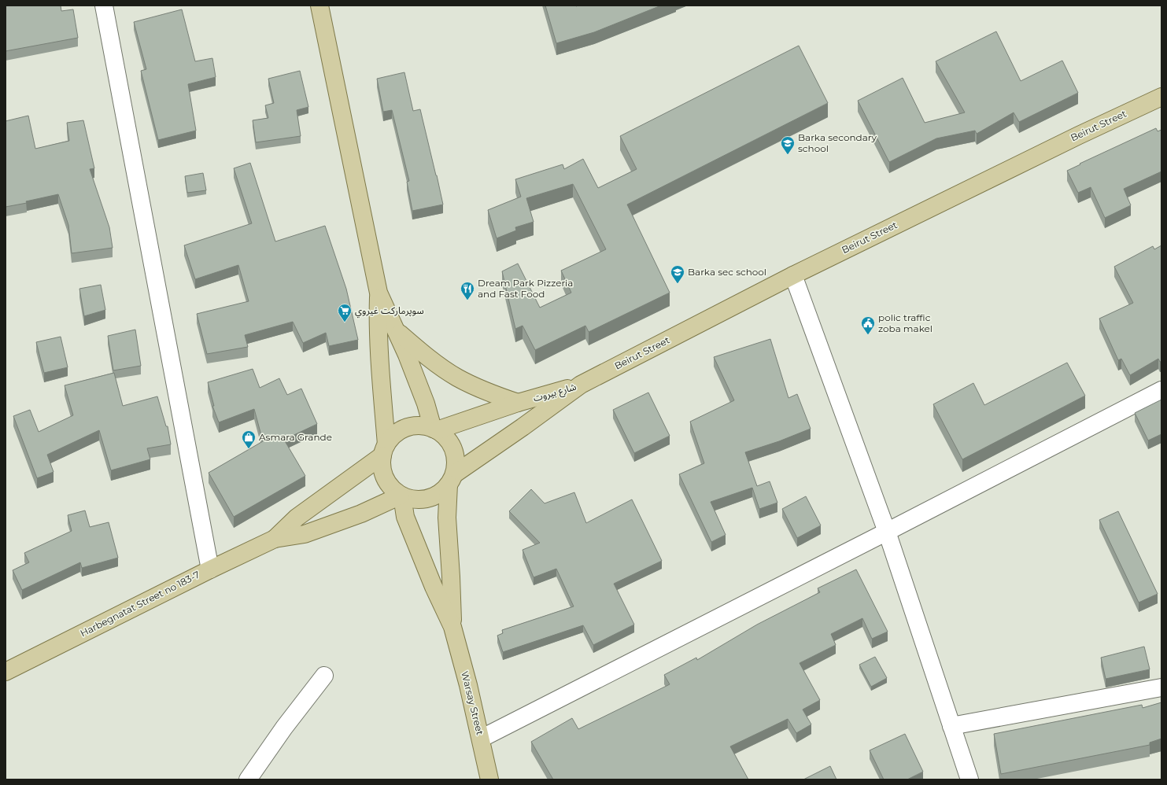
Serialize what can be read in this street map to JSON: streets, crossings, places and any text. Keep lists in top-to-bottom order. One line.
{"streets":{"main road":["Beirut Street","شارع بيروت","Harbegnatat Street no 183-7","Warsay Street"]},"crossings":[["Beirut Street","شارع بيروت"],["شارع بيروت","Warsay Street"]],"places":{"school or university":["Barka secondary school","Barka sec school"],"restaurant":["Dream Park Pizzeria and Fast Food"],"supermarket":["سوپرمارکت غيروي"],"public building":["polic traffic zoba makel"],"shop":["Asmara Grande"]}}
